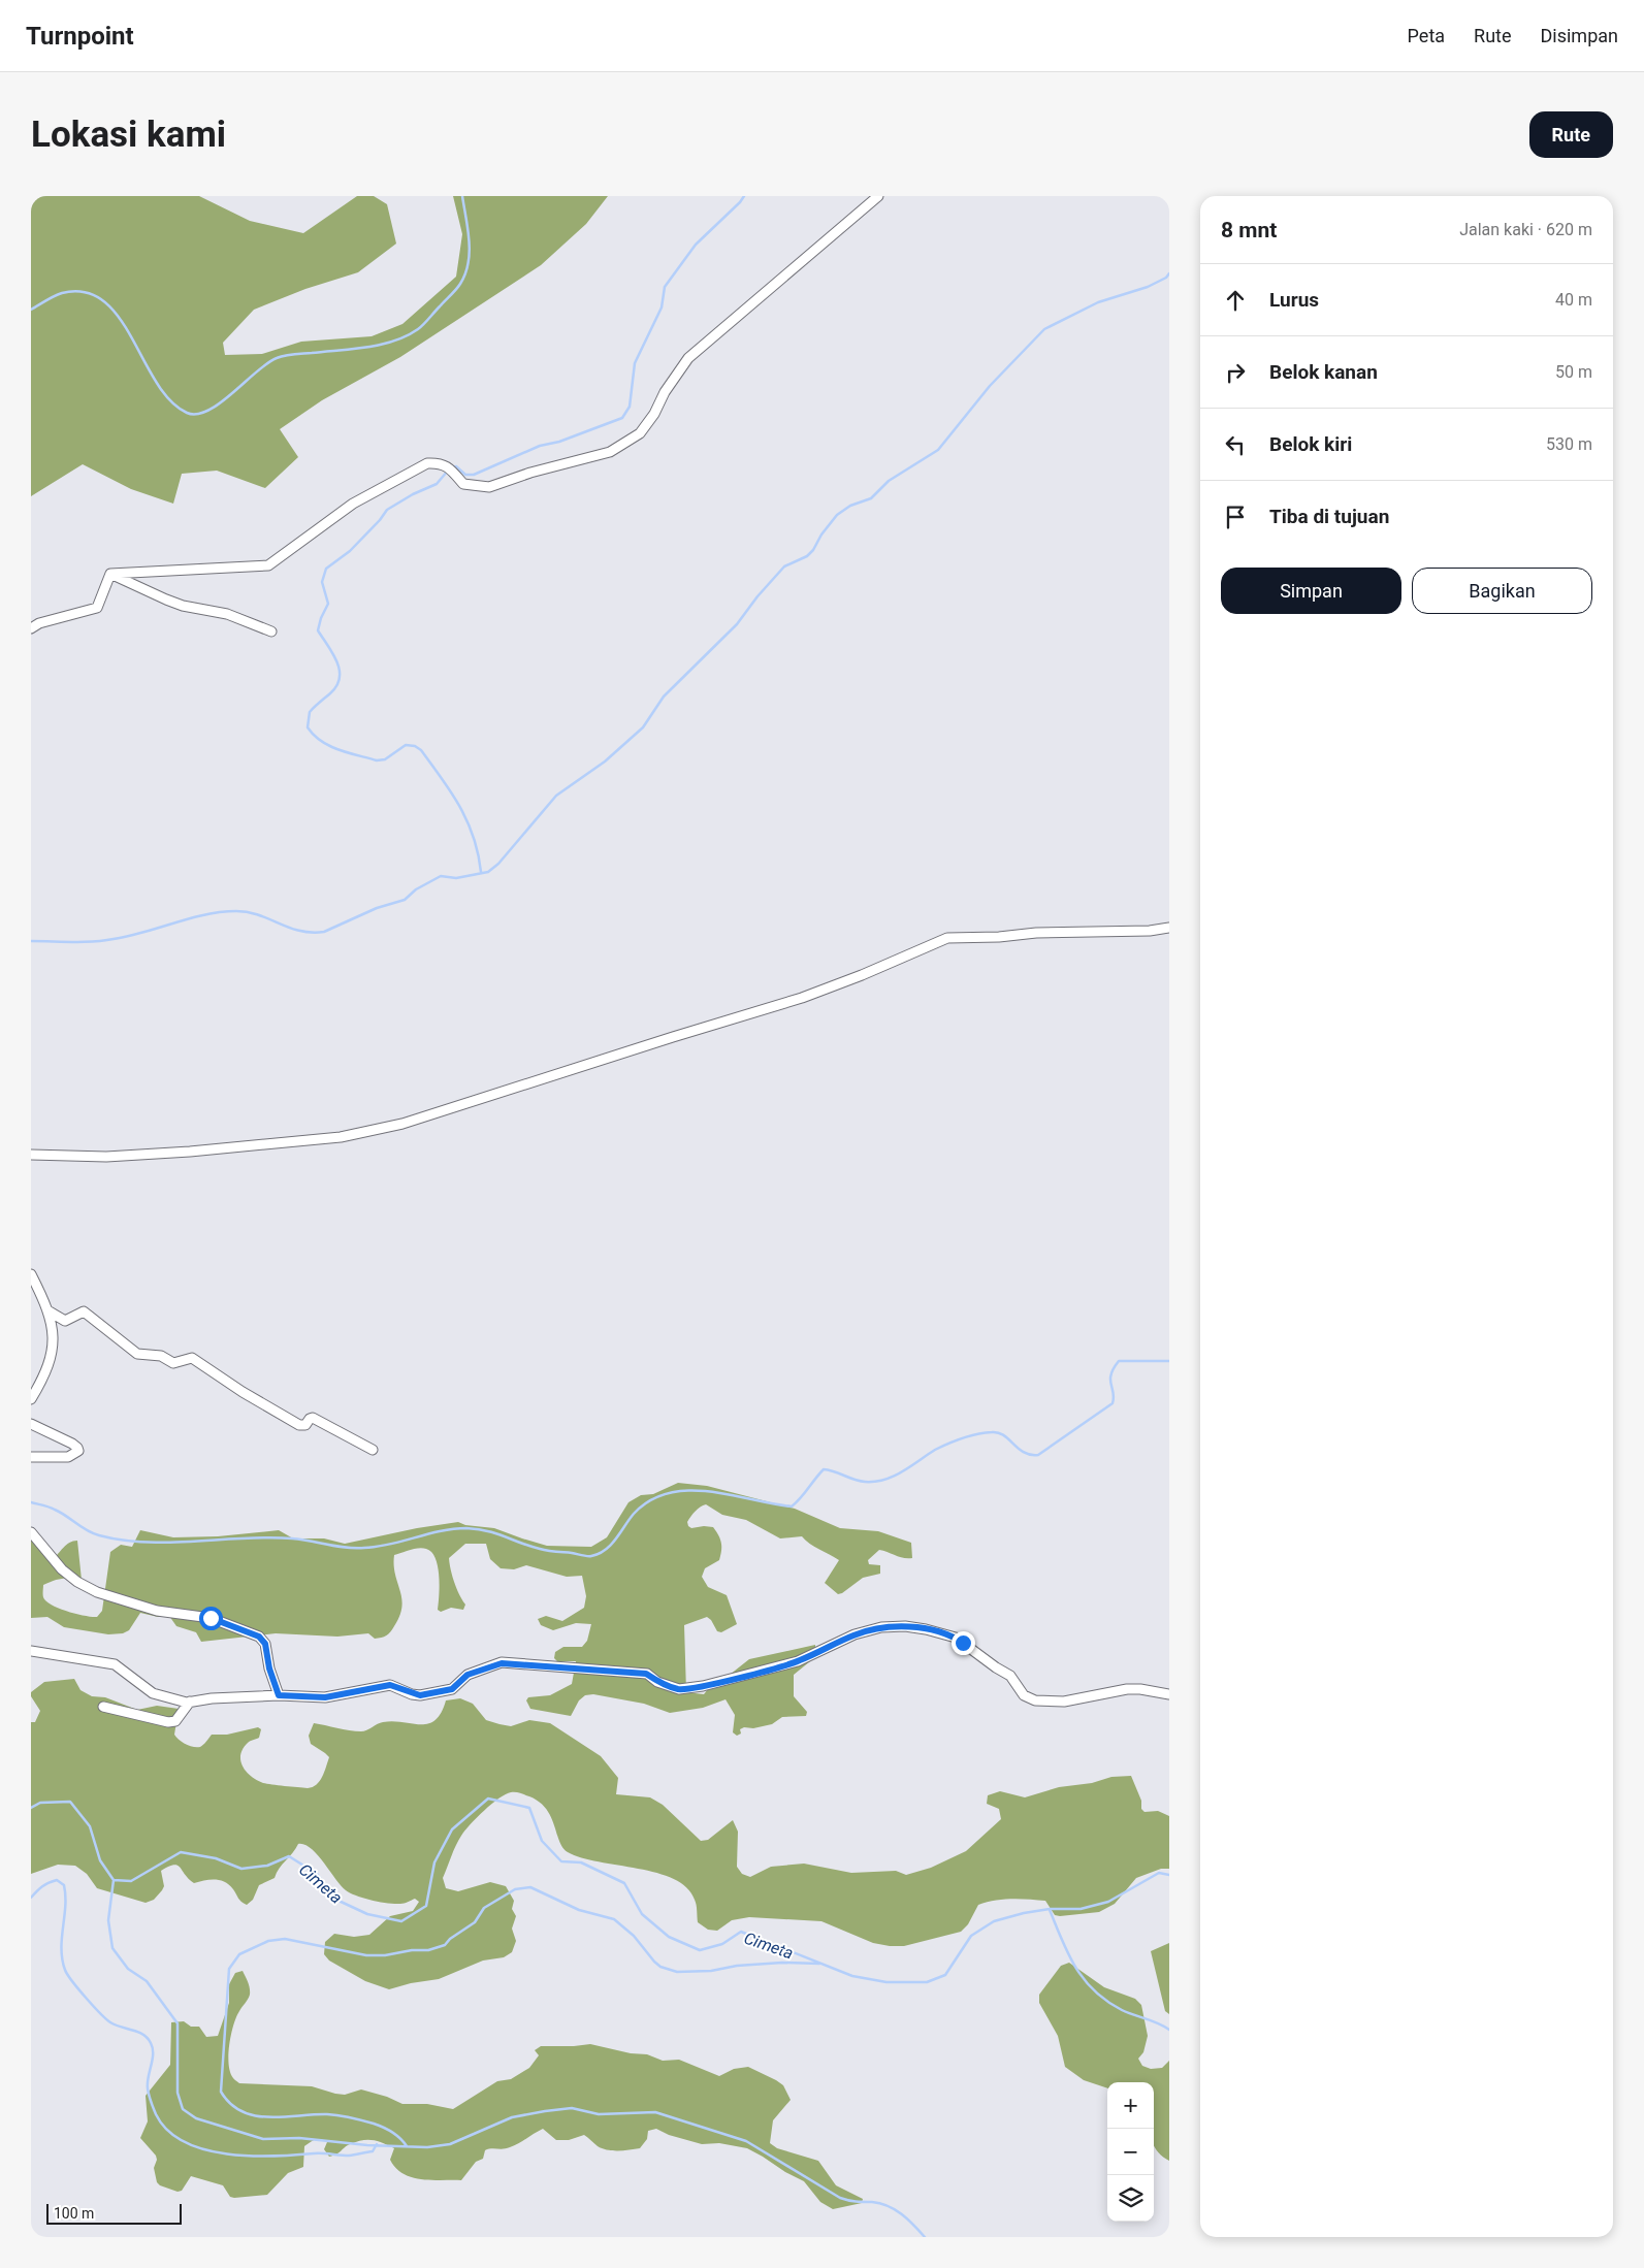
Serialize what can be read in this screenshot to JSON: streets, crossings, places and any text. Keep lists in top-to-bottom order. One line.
{"water":["Cimeta"],"scale_bar":"100 m","page":{"header":"Turnpoint","nav":["Peta","Rute","Disimpan"],"buttons":["Rute",["Simpan","Bagikan"]],"title":"Lokasi kami","heading":["8 mnt","Jalan kaki · 620 m"],"list":[["Lurus","40 m"],["Belok kanan","50 m"],["Belok kiri","530 m"],"Tiba di tujuan"],"map_buttons":["+","−"],"scale":"100 m"}}
